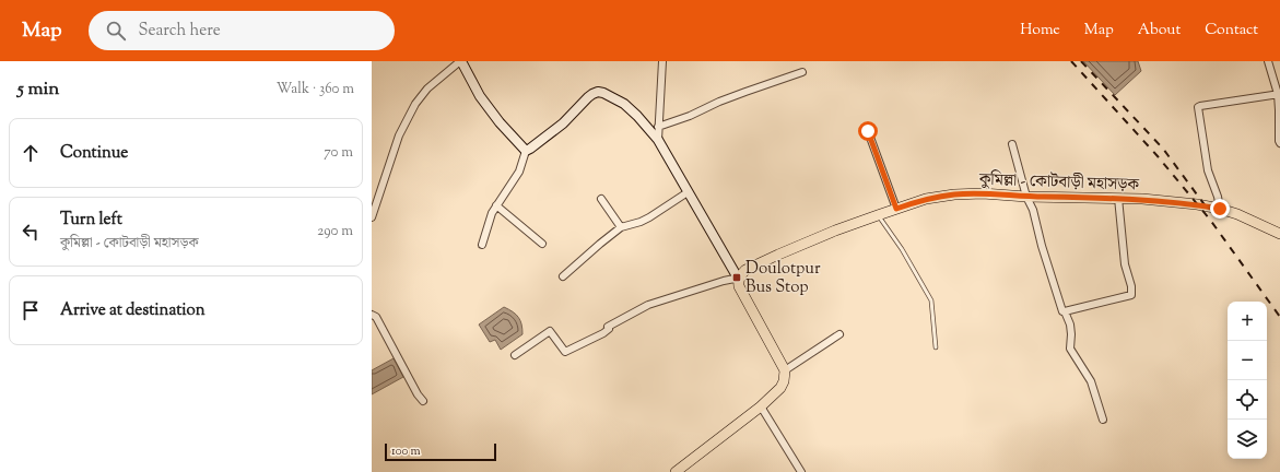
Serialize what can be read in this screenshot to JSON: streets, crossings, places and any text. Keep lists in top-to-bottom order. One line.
{"streets":{"main road":["কুমিল্লা - কোটবাড়ী মহাসড়ক"]},"places":{"transit":["Doulotpur Bus Stop"]},"scale_bar":"100 m","page":{"header":"Map","search":"Search here","nav":["Home","Map","About","Contact"],"heading":["5 min","Walk · 360 m"],"list":[["Continue","70 m"],["Turn left","কুমিল্লা - কোটবাড়ী মহাসড়ক","290 m"],"Arrive at destination"],"map_buttons":["+","−"],"scale":"100 m"}}
